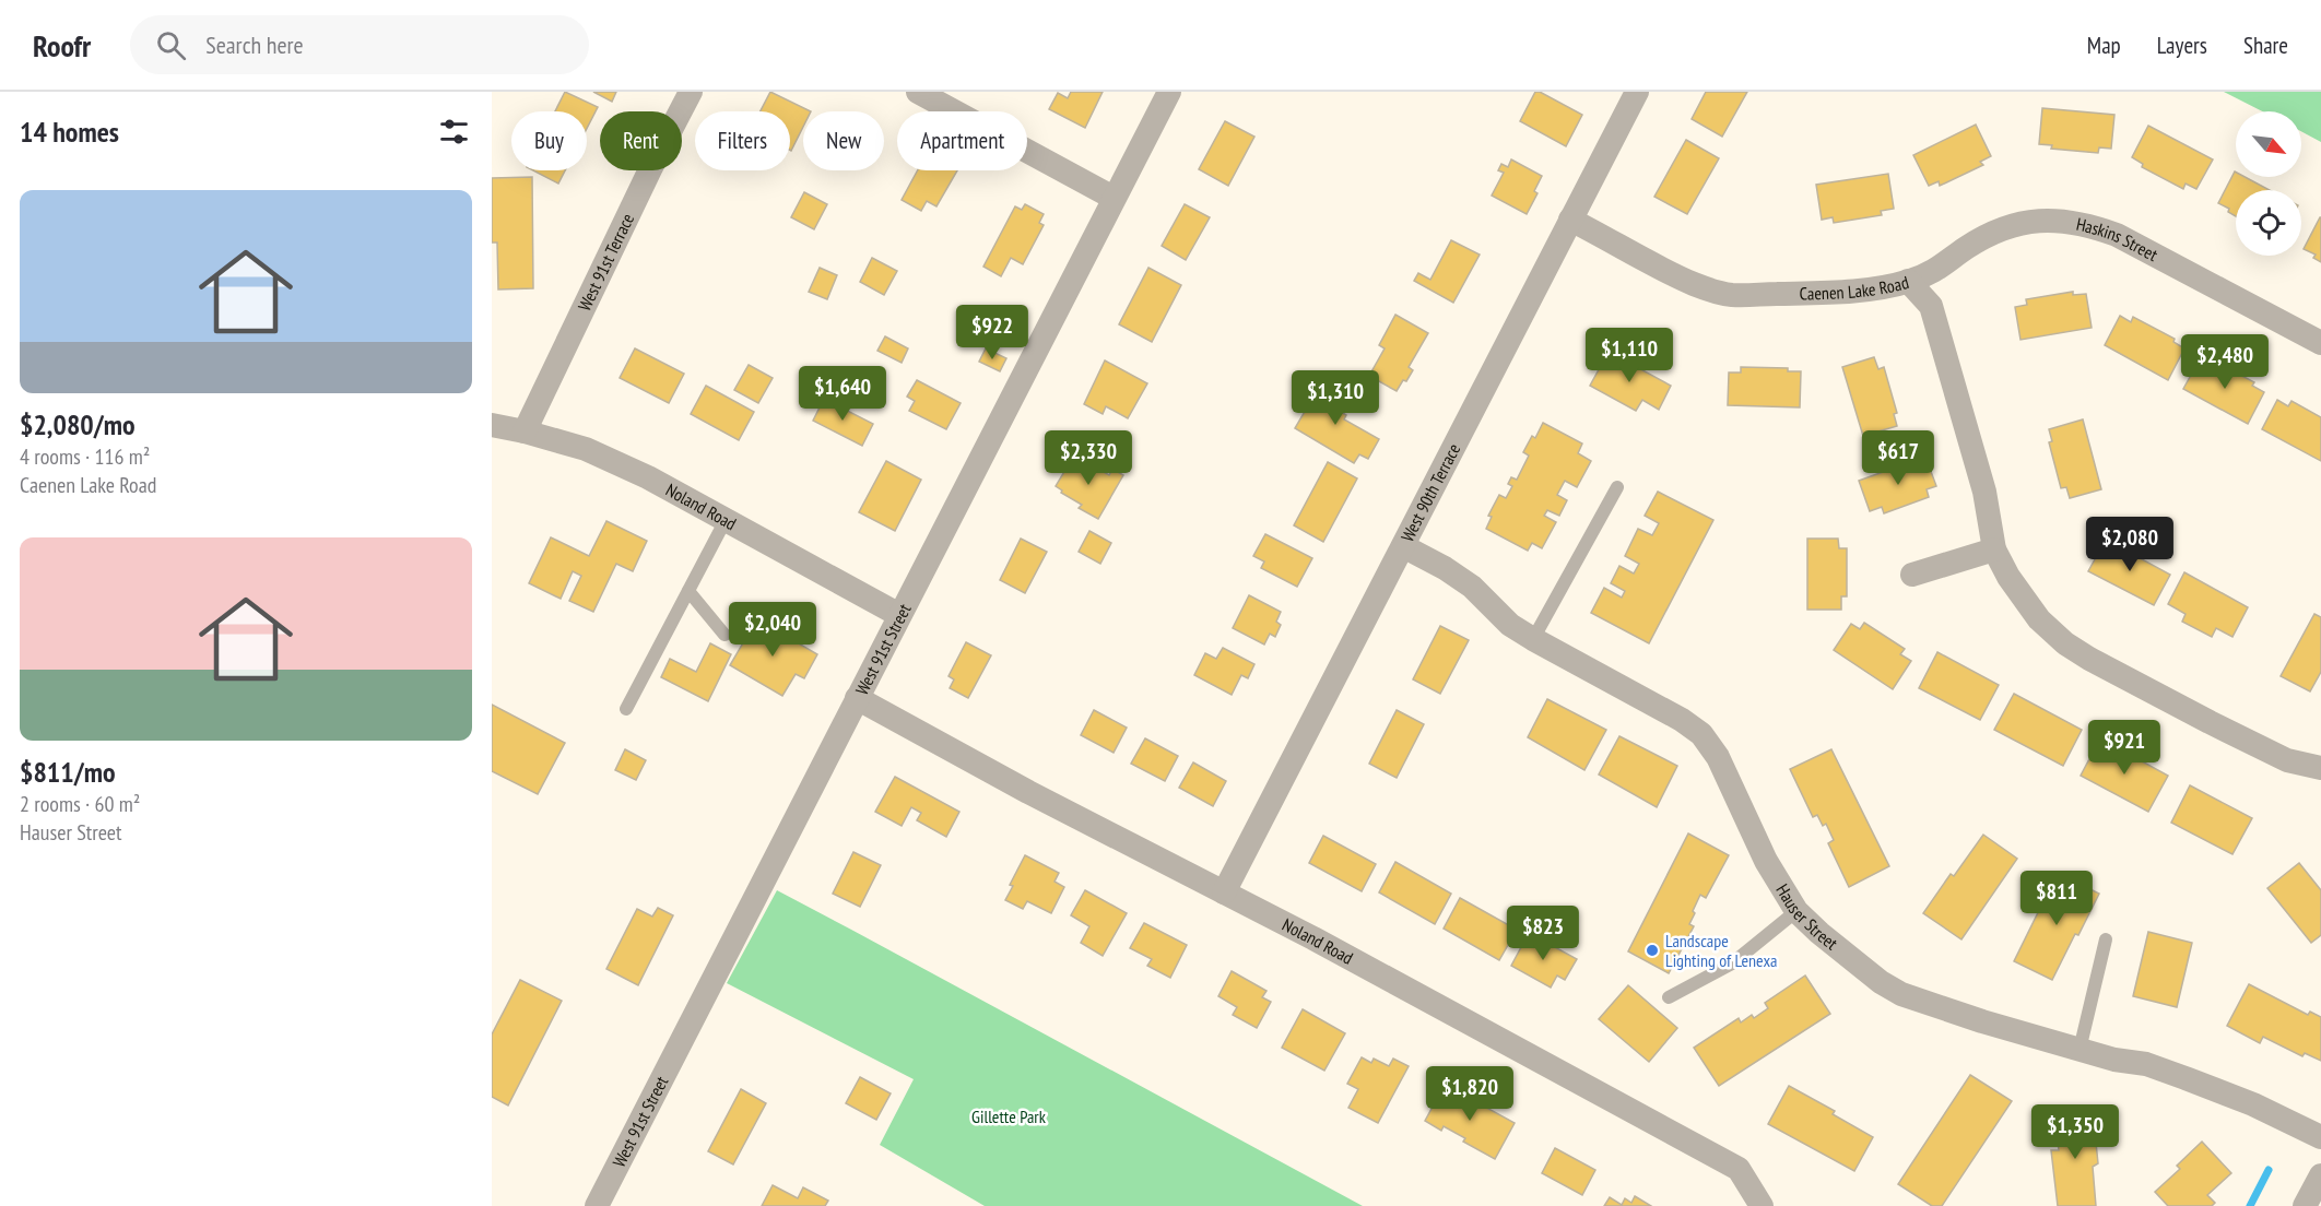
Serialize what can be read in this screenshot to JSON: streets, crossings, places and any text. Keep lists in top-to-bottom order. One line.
{"streets":{"street":["Haskins Street","West 91st Terrace","Caenen Lake Road","West 90th Terrace","Noland Road","West 91st Street","Hauser Street"]},"crossings":[["Haskins Street","Caenen Lake Road"],["West 91st Terrace","Noland Road"],["Caenen Lake Road","West 90th Terrace"],["West 90th Terrace","Noland Road"],["West 90th Terrace","Hauser Street"],["Noland Road","West 91st Street"]],"parks":["Gillette Park"],"places":["Landscape Lighting of Lenexa"],"north":"bottom right","page":{"header":"Roofr","search":"Search here","nav":["Map","Layers","Share"],"heading":"14 homes","chip":["Buy","Rent","Filters","New","Apartment"],"list":[{"name":"$2,080/mo","note":"4 rooms · 116 m² · Caenen Lake Road"},{"name":"$811/mo","note":"2 rooms · 60 m² · Hauser Street"}],"price":["$922","$1,110","$2,480","$1,640","$1,310","$2,330","$617","$2,080","$2,040","$921","$811","$823","$1,820","$1,350"]}}
